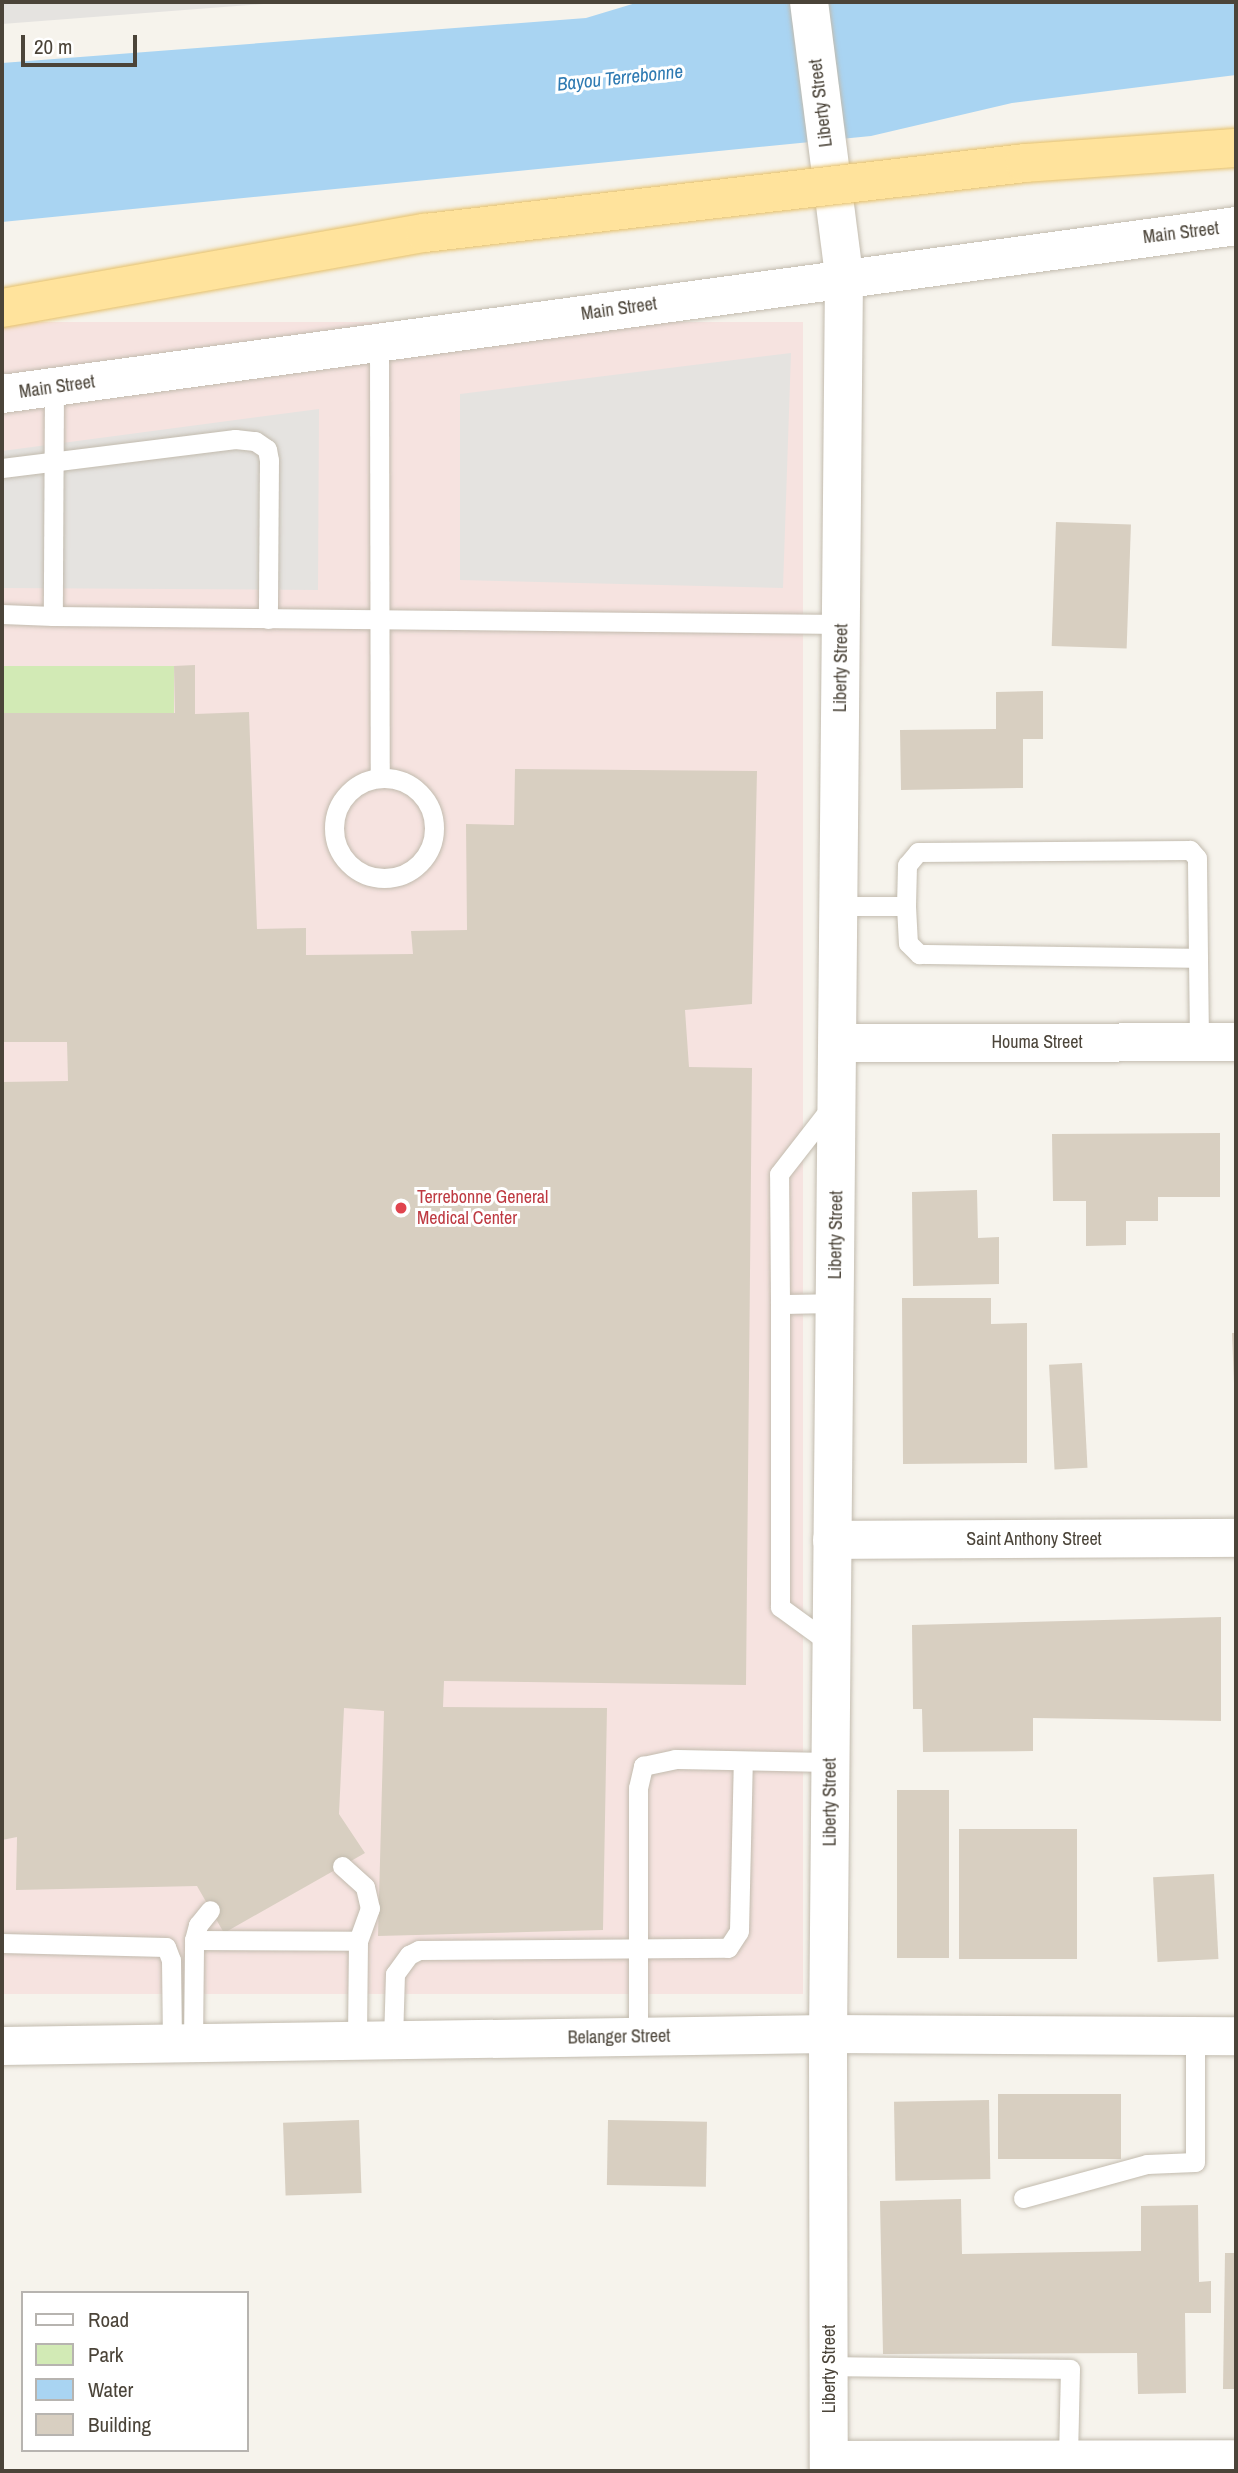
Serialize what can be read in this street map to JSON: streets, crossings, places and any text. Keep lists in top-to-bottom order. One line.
{"streets":{"street":["Liberty Street","Main Street","Houma Street","Saint Anthony Street","Belanger Street"]},"crossings":[["Liberty Street","Main Street"],["Liberty Street","Houma Street"],["Liberty Street","Saint Anthony Street"],["Liberty Street","Belanger Street"]],"water":["Bayou Terrebonne"],"places":["Terrebonne General Medical Center"],"legend":["Road","Park","Water","Building"],"scale_bar":"20 m"}
